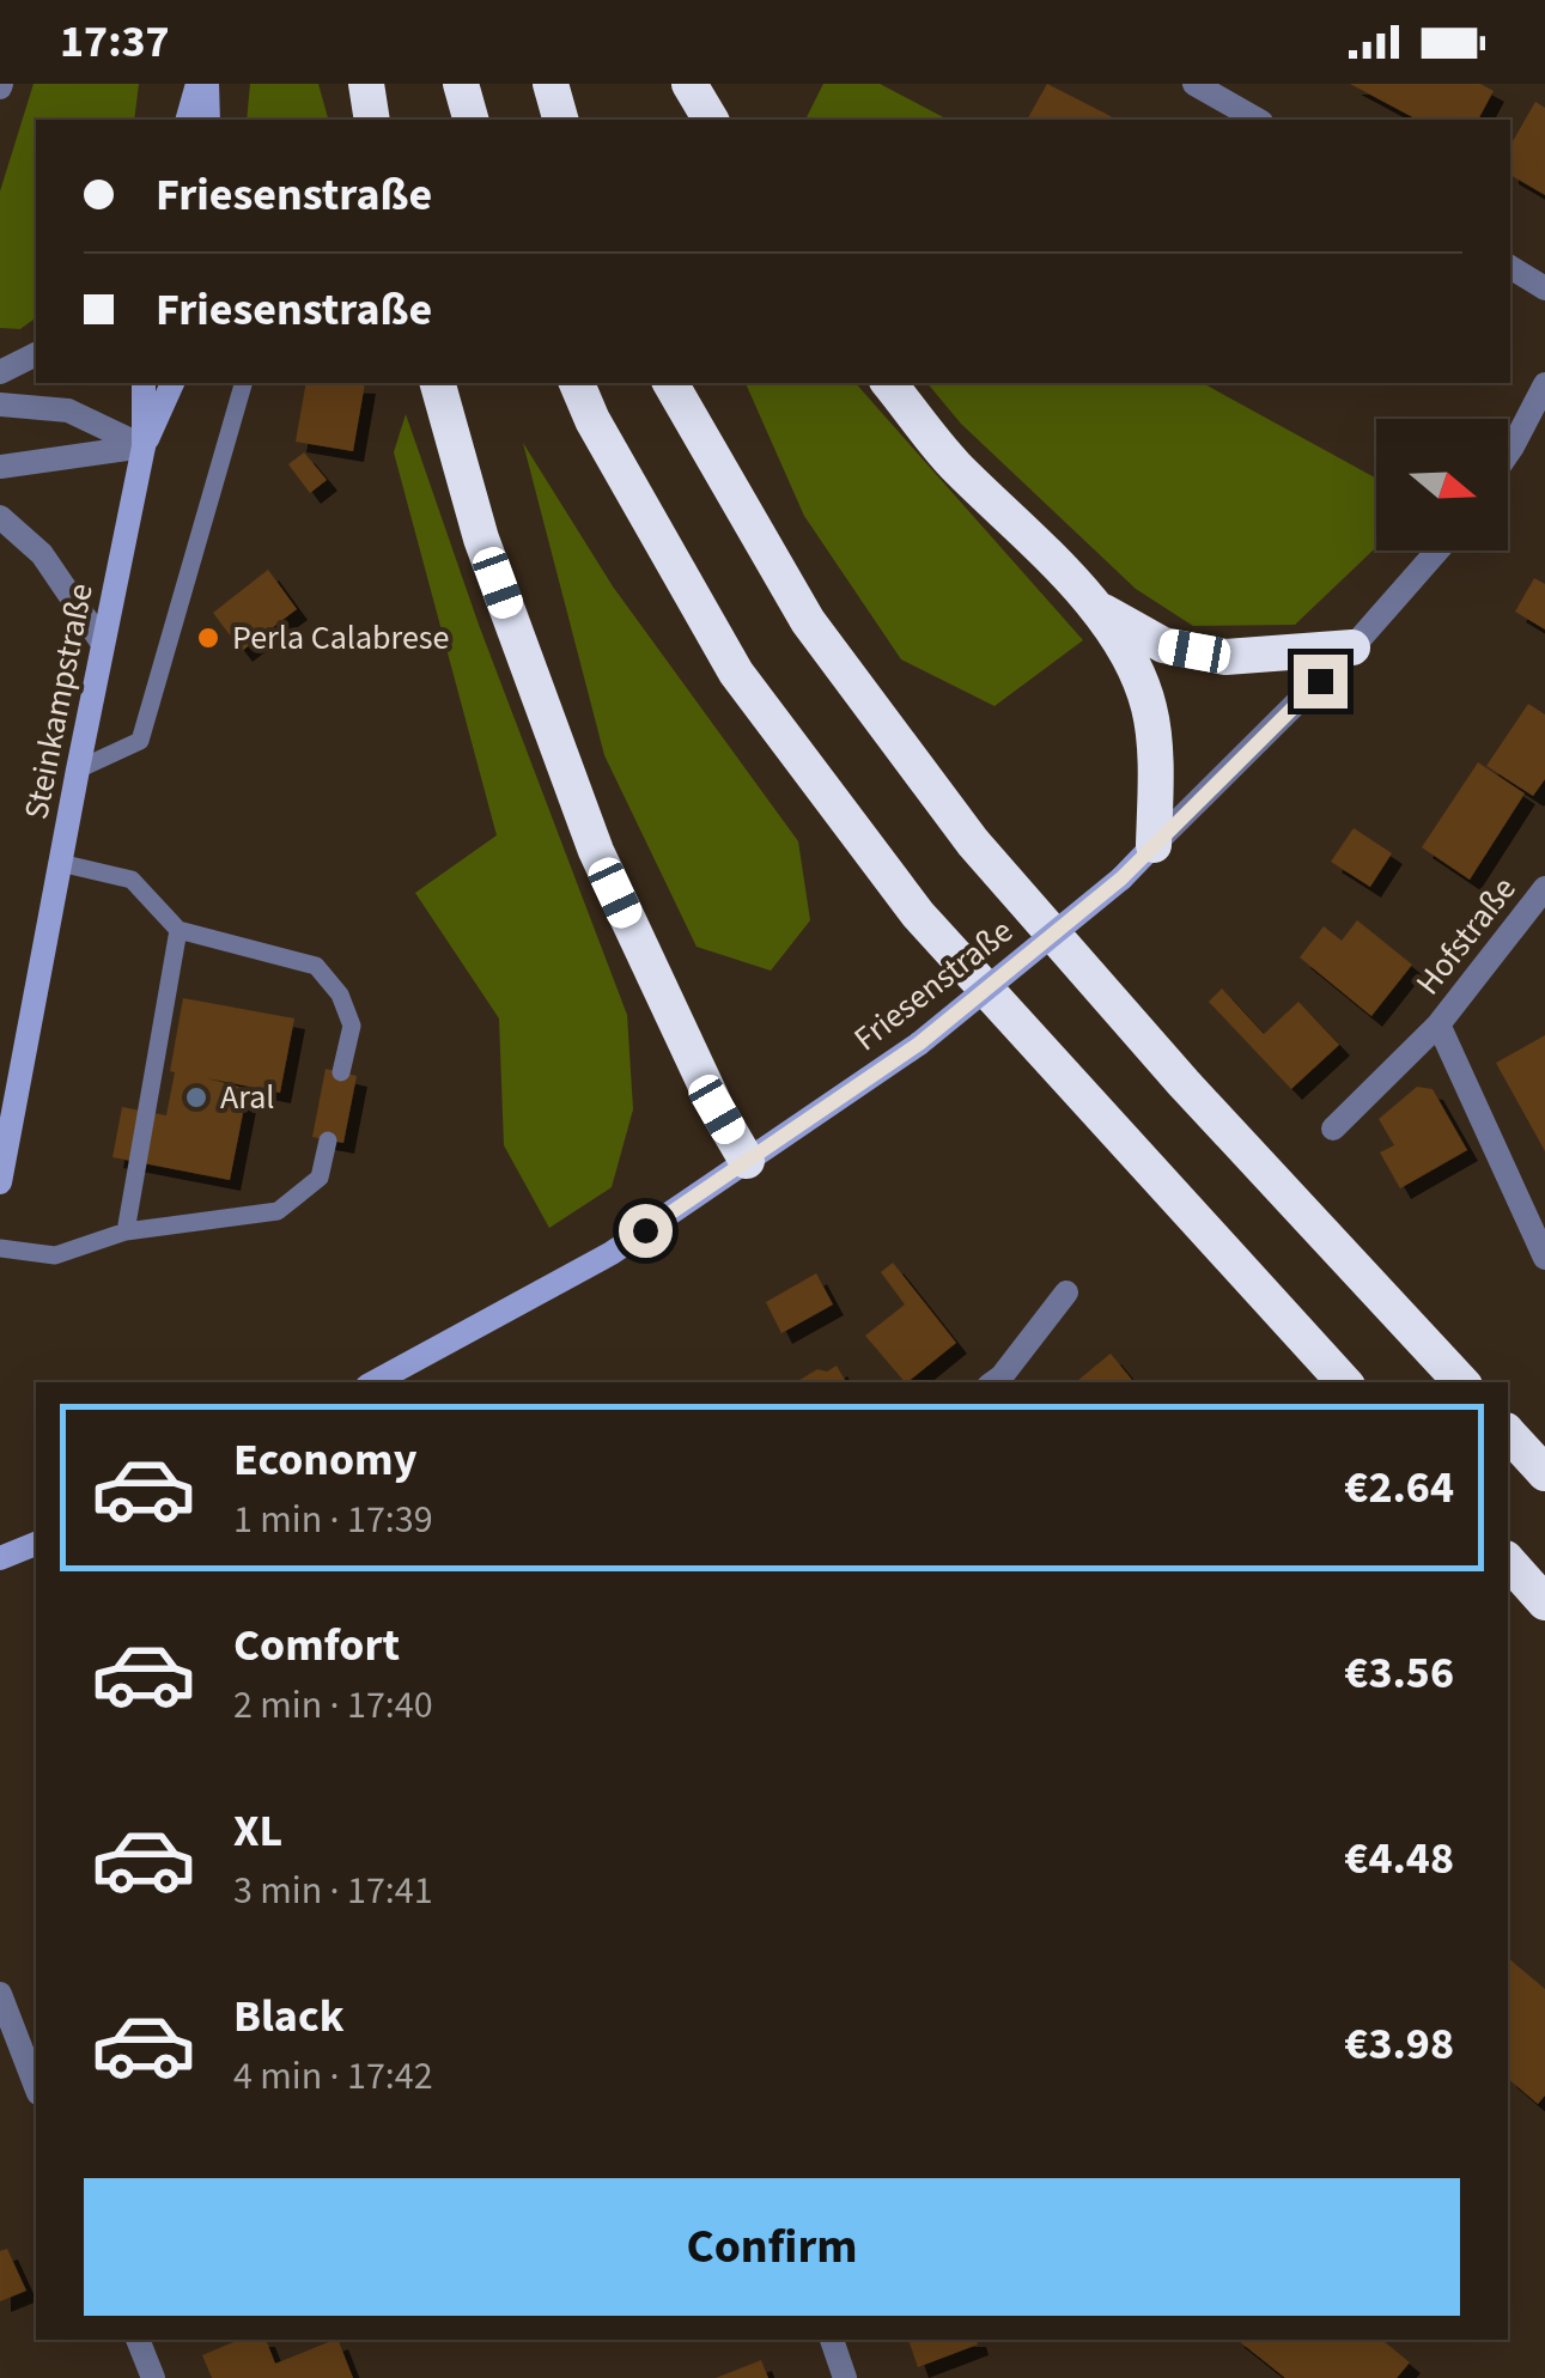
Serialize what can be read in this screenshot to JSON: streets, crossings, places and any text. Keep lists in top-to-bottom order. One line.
{"streets":{"main road":["Steinkampstraße","Friesenstraße"],"street":["Hofstraße"]},"places":["Perla Calabrese","Aral"],"north":"right","page":{"status":"17:37","banner":["Friesenstraße","Friesenstraße"],"list":[{"name":"Economy","note":"1 min · 17:39","value":"€2.64"},{"name":"Comfort","note":"2 min · 17:40","value":"€3.56"},{"name":"XL","note":"3 min · 17:41","value":"€4.48"},{"name":"Black","note":"4 min · 17:42","value":"€3.98"}],"buttons":"Confirm"}}
